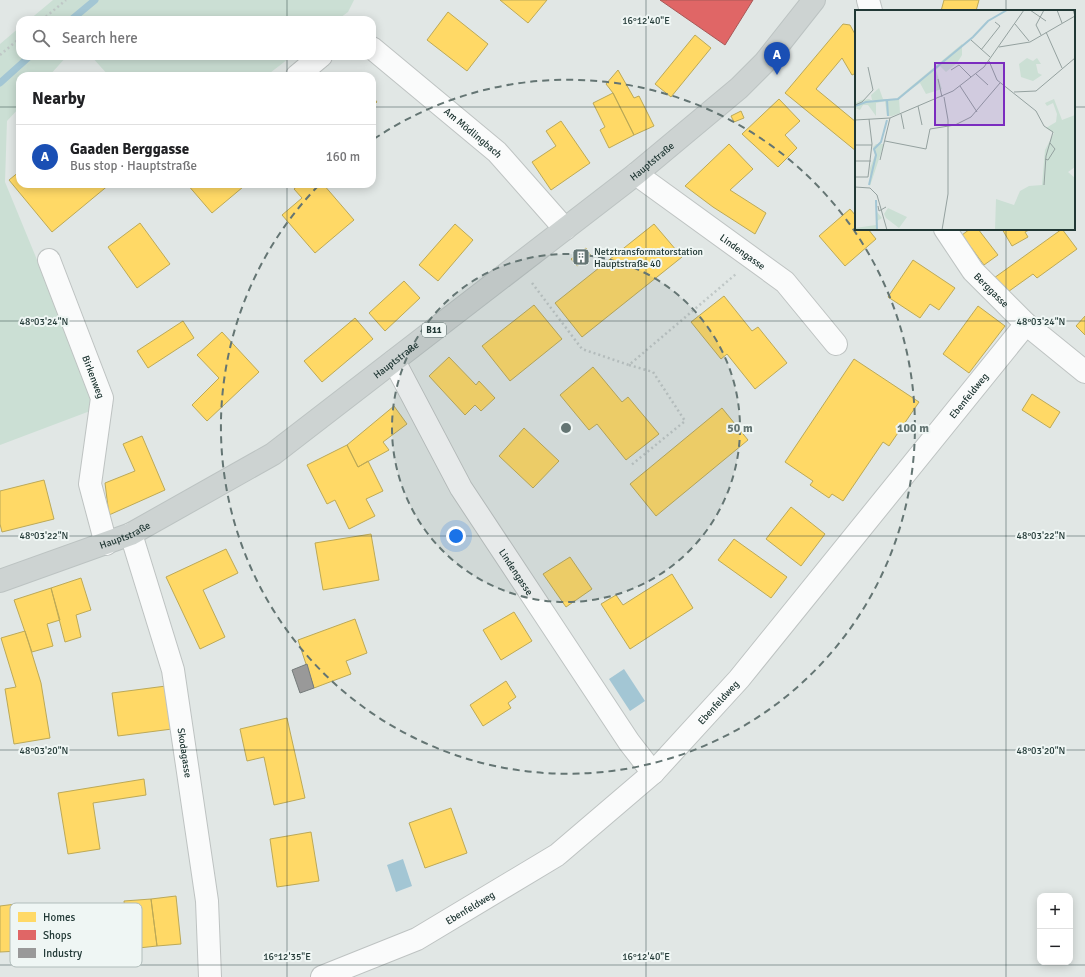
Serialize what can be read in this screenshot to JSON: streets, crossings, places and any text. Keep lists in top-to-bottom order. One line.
{"streets":{"main road":["Hauptstraße","B11"],"street":["Am Mödlingbach","Lindengasse","Berggasse","Birkenweg","Ebenfeldweg","Skodagasse"]},"crossings":[["Am Mödlingbach","Hauptstraße"],["Hauptstraße","Lindengasse"],["Hauptstraße","Birkenweg"],["Hauptstraße","Skodagasse"],["Lindengasse","Ebenfeldweg"],["Berggasse","Ebenfeldweg"]],"places":{"building":["Netztransformatorstation Hauptstraße 40"]},"legend":["Homes","Shops","Industry"],"page":{"search":"Search here","pins":"A","heading":"Nearby","list":[{"mark":"A","name":"Gaaden Berggasse","note":"Bus stop · Hauptstraße","value":"160 m"}],"map_buttons":["+","−"]},"coordinates":["16°12'40\"E","48°03'24\"N","48°03'22\"N","48°03'20\"N","16°12'35\"E"],"rings":["50 m","100 m"]}
